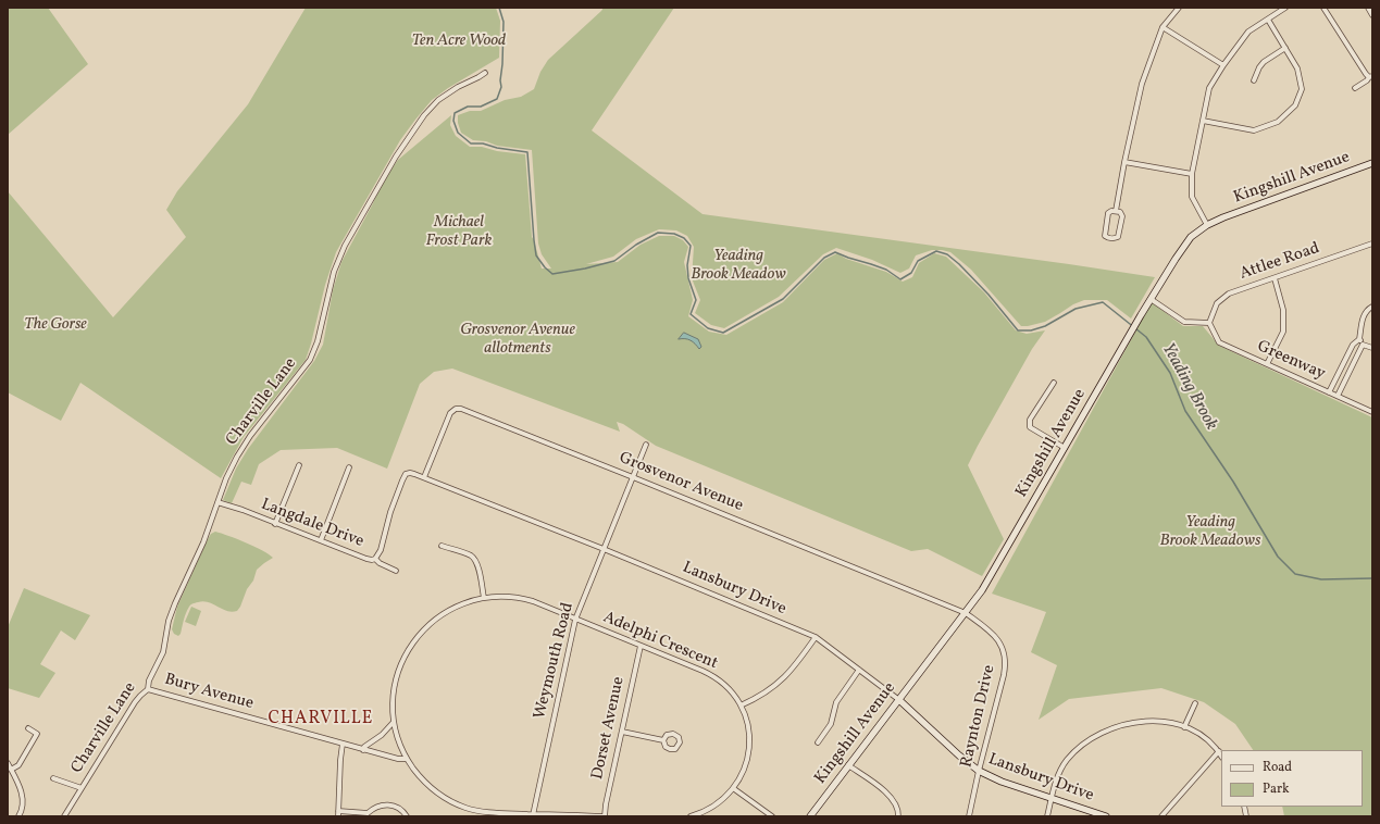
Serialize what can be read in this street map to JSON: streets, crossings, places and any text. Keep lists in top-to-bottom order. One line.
{"streets":{"street":["Kingshill Avenue","Attlee Road","Greenway","Charville Lane","Grosvenor Avenue","Langdale Drive","Lansbury Drive","Adelphi Crescent","Weymouth Road","Bury Avenue","Raynton Drive","Dorset Avenue"]},"crossings":[["Kingshill Avenue","Grosvenor Avenue"],["Kingshill Avenue","Lansbury Drive"],["Kingshill Avenue","Raynton Drive"],["Attlee Road","Greenway"],["Charville Lane","Langdale Drive"],["Charville Lane","Bury Avenue"],["Grosvenor Avenue","Lansbury Drive"],["Grosvenor Avenue","Weymouth Road"],["Grosvenor Avenue","Raynton Drive"],["Langdale Drive","Lansbury Drive"],["Lansbury Drive","Weymouth Road"],["Lansbury Drive","Raynton Drive"],["Adelphi Crescent","Weymouth Road"],["Adelphi Crescent","Bury Avenue"],["Adelphi Crescent","Dorset Avenue"]],"districts":["CHARVILLE"],"water":["Yeading Brook"],"parks":["Ten Acre Wood","Michael Frost Park","Yeading Brook Meadow","The Gorse","Grosvenor Avenue allotments","Yeading Brook Meadows"],"legend":["Road","Park"]}
